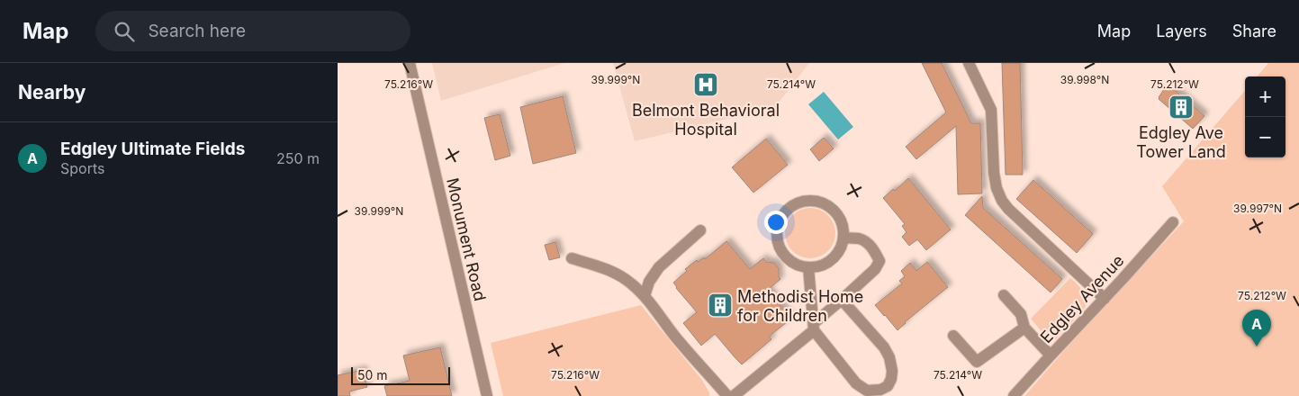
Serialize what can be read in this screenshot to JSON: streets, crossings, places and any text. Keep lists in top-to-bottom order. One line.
{"streets":{"street":["Monument Road","Edgley Avenue"]},"places":{"hospital":["Belmont Behavioral Hospital"],"building":["Edgley Ave Tower Land","Methodist Home for Children"]},"scale_bar":"50 m","page":{"header":"Map","search":"Search here","nav":["Map","Layers","Share"],"heading":"Nearby","map_buttons":["+","−"],"list":[{"mark":"A","name":"Edgley Ultimate Fields","note":"Sports","value":"250 m"}],"pins":"A","scale":"50 m"},"coordinates":["39.999°N","39.998°N","75.216°W","75.214°W","75.212°W","39.997°N"]}
